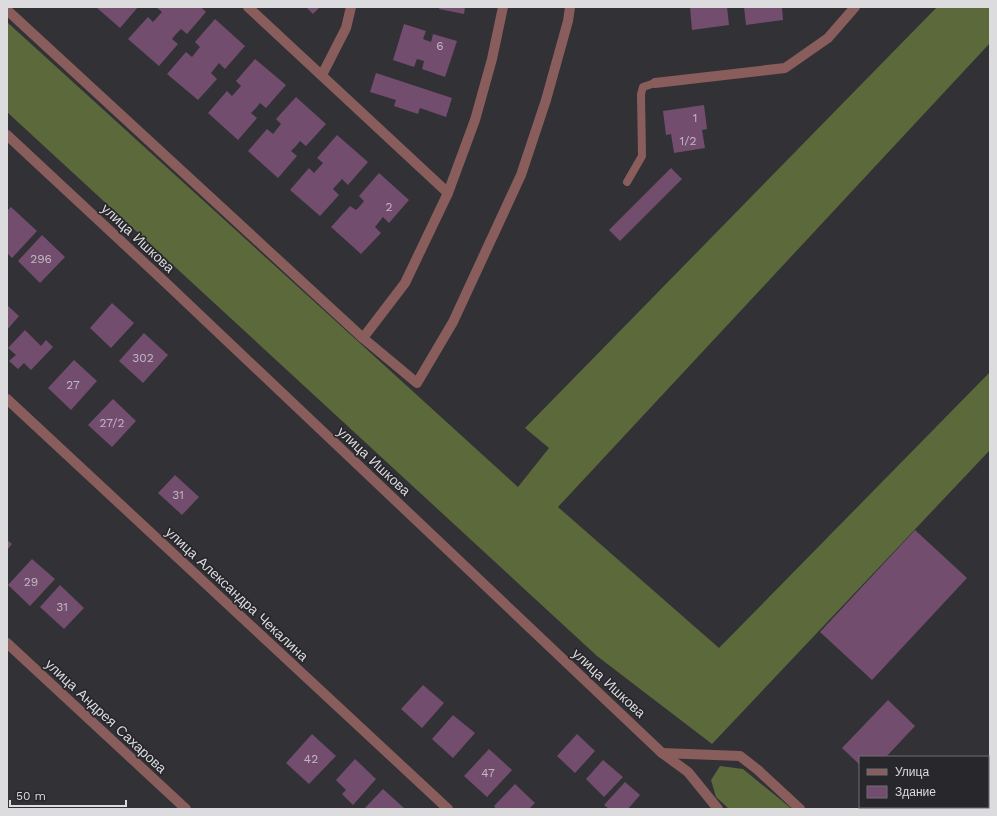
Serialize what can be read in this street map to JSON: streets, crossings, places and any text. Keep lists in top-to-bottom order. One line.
{"streets":{"street":["улица Ишкова","улица Александра Чекалина","улица Андрея Сахарова"]},"house_numbers":["6","1","1/2","2","296","302","27","27/2","31","29","31","42","47"],"legend":["Улица","Здание"],"scale_bar":"50 m"}
